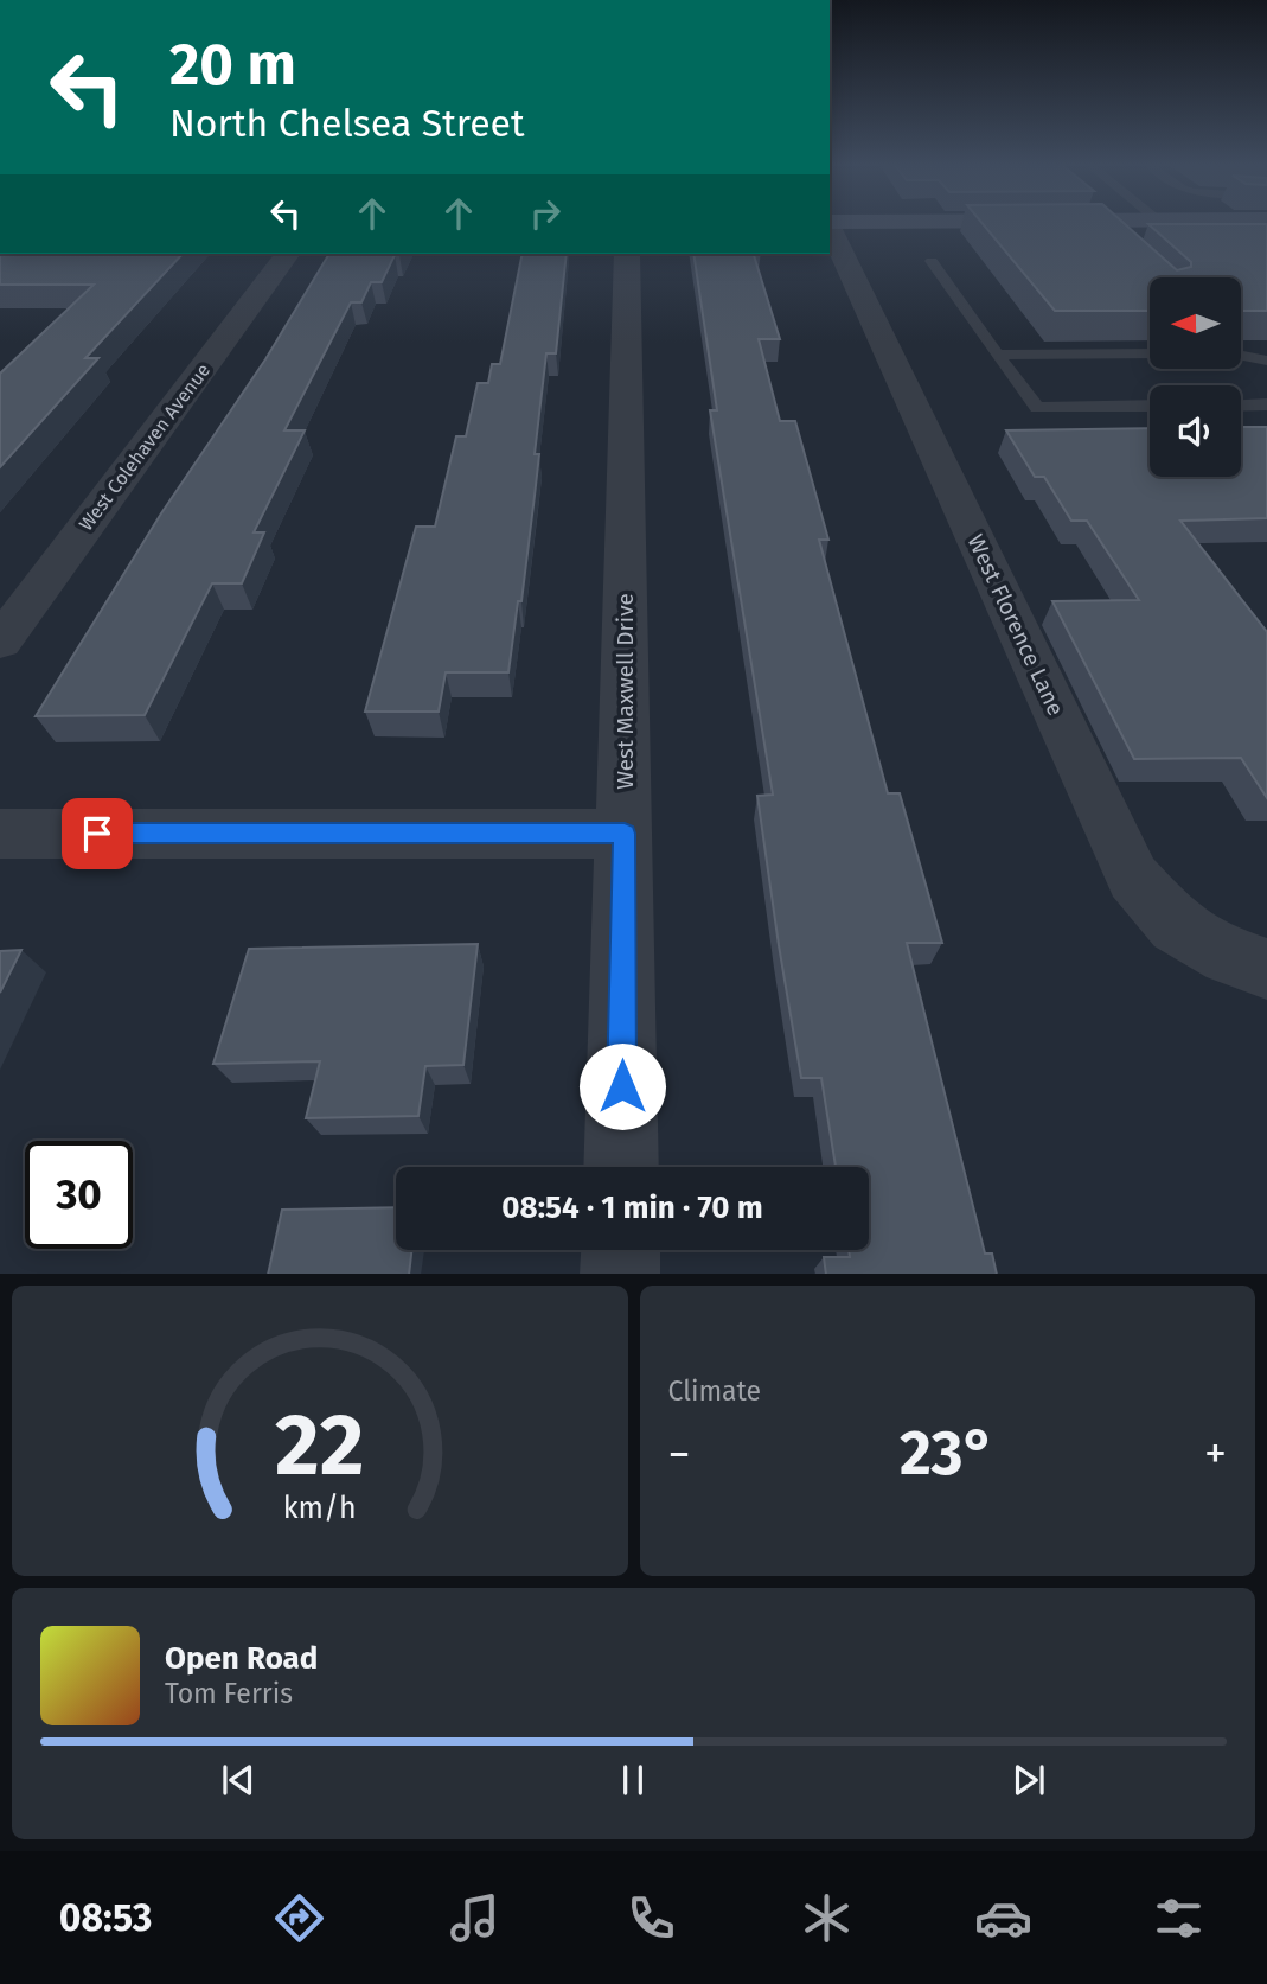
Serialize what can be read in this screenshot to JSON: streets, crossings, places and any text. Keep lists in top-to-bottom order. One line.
{"streets":{"street":["West Colehaven Avenue","West Florence Lane","West Maxwell Drive"]},"north":"left","page":{"turn":["20 m","North Chelsea Street"],"limit":"30","trip":"08:54 · 1 min · 70 m","tile":"Climate","heat":["−","23°","+"],"song":["Open Road","Tom Ferris"],"tabs":"08:53","gauge":["22","km/h"]}}
